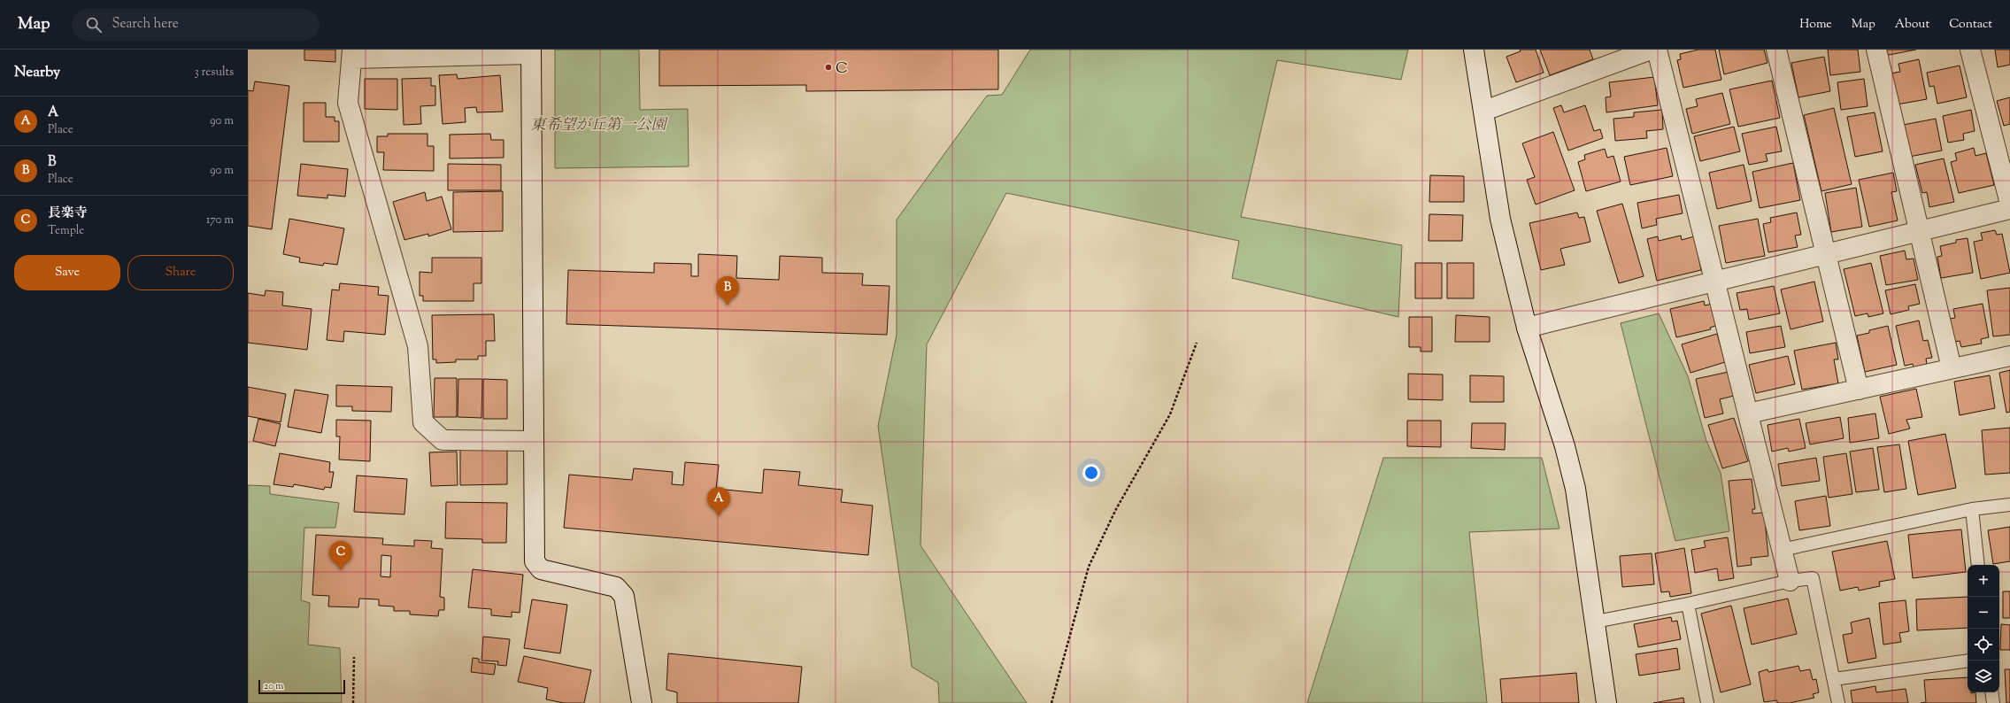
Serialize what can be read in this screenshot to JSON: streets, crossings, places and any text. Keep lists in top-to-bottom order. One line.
{"parks":["東希望が丘第一公園"],"places":["C"],"scale_bar":"20 m","page":{"header":"Map","search":"Search here","nav":["Home","Map","About","Contact"],"heading":["Nearby","3 results"],"list":[{"mark":"A","name":"A","note":"Place","value":"90 m"},{"mark":"B","name":"B","note":"Place","value":"90 m"},{"mark":"C","name":"長楽寺","note":"Temple","value":"170 m"}],"buttons":["Save","Share"],"pins":["B","A","C"],"map_buttons":["+","−"],"scale":"20 m"}}
